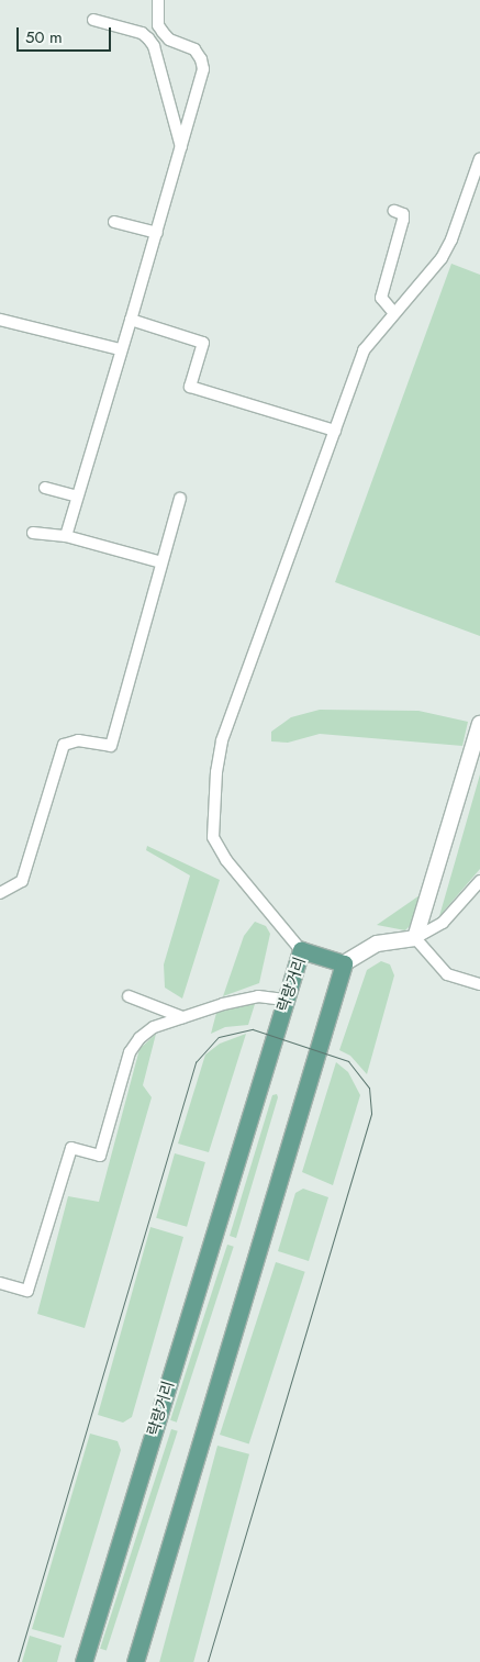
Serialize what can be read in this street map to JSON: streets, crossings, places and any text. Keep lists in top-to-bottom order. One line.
{"streets":{"main road":["락랑거리"]},"scale_bar":"50 m"}
